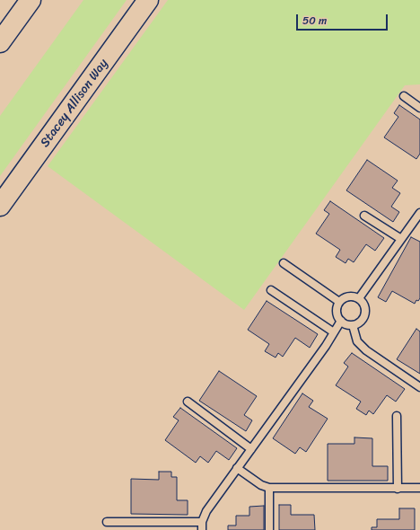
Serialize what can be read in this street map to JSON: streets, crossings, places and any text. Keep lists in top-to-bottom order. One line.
{"streets":{"main road":["Stacey Allison Way"]},"scale_bar":"50 m"}
